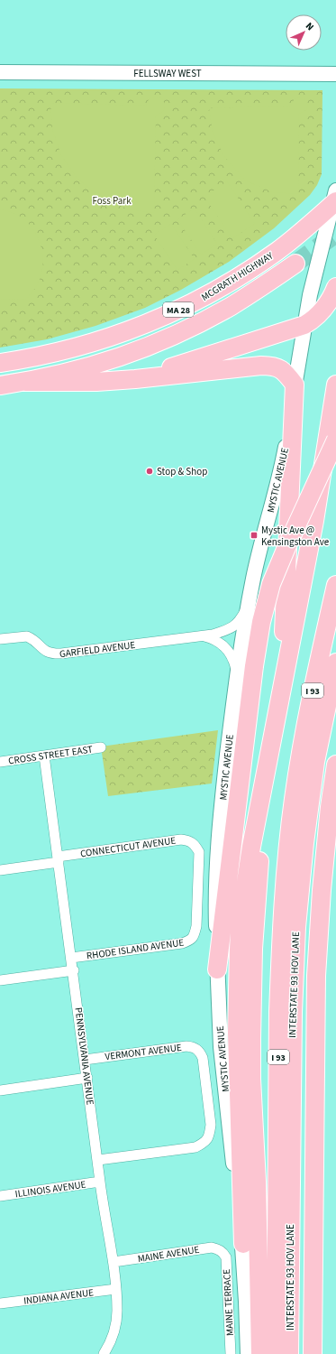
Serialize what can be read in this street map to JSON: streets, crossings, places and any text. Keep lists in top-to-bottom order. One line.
{"streets":{"highway":["MCGRATH HIGHWAY","MA 28","I 93","INTERSTATE 93 HOV LANE"],"main road":["FELLSWAY WEST","MYSTIC AVENUE"],"street":["GARFIELD AVENUE","CROSS STREET EAST","CONNECTICUT AVENUE","RHODE ISLAND AVENUE","VERMONT AVENUE","PENNSYLVANIA AVENUE","ILLINOIS AVENUE","MAINE AVENUE","INDIANA AVENUE","MAINE TERRACE"]},"crossings":[["MCGRATH HIGHWAY","MYSTIC AVENUE"],["MYSTIC AVENUE","GARFIELD AVENUE"],["I 93","INTERSTATE 93 HOV LANE"],["CROSS STREET EAST","PENNSYLVANIA AVENUE"],["CONNECTICUT AVENUE","RHODE ISLAND AVENUE"],["CONNECTICUT AVENUE","PENNSYLVANIA AVENUE"],["RHODE ISLAND AVENUE","PENNSYLVANIA AVENUE"],["VERMONT AVENUE","PENNSYLVANIA AVENUE"],["PENNSYLVANIA AVENUE","ILLINOIS AVENUE"],["PENNSYLVANIA AVENUE","MAINE AVENUE"],["PENNSYLVANIA AVENUE","INDIANA AVENUE"],["MAINE AVENUE","MAINE TERRACE"]],"parks":["Foss Park"],"places":{"other":["Stop & Shop"],"transit":["Mystic Ave @ Kensingston Ave"]},"north":"top right"}
